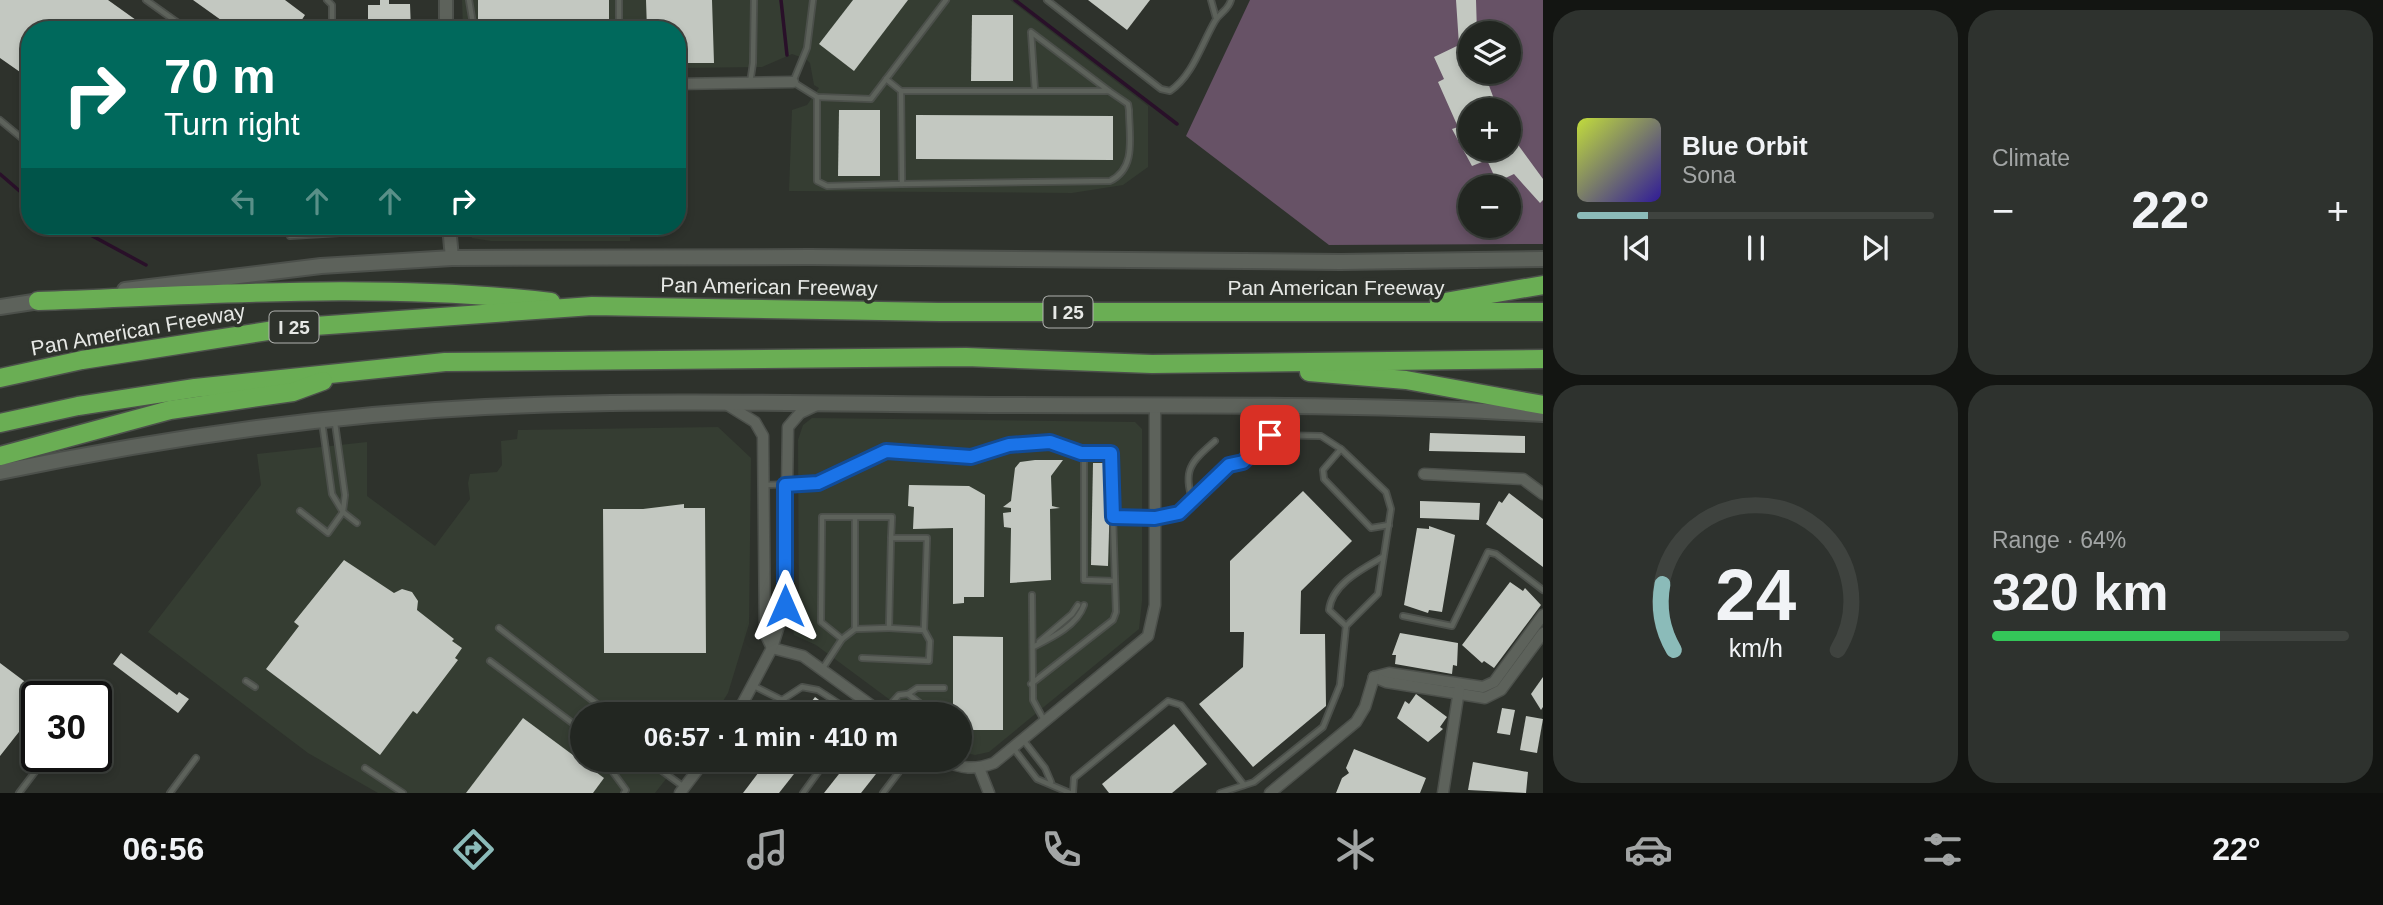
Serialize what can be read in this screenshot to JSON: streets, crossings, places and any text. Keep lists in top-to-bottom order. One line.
{"streets":{"highway":["Pan American Freeway","I 25"]},"page":{"tile":["Climate",["Range · 64%","320 km"]],"map_buttons":["+","−"],"turn":["70 m","Turn right"],"song":["Blue Orbit","Sona"],"heat":["−","22°","+"],"limit":"30","trip":"06:57 · 1 min · 410 m","tabs":["06:56","22°"],"gauge":["24","km/h"]}}
